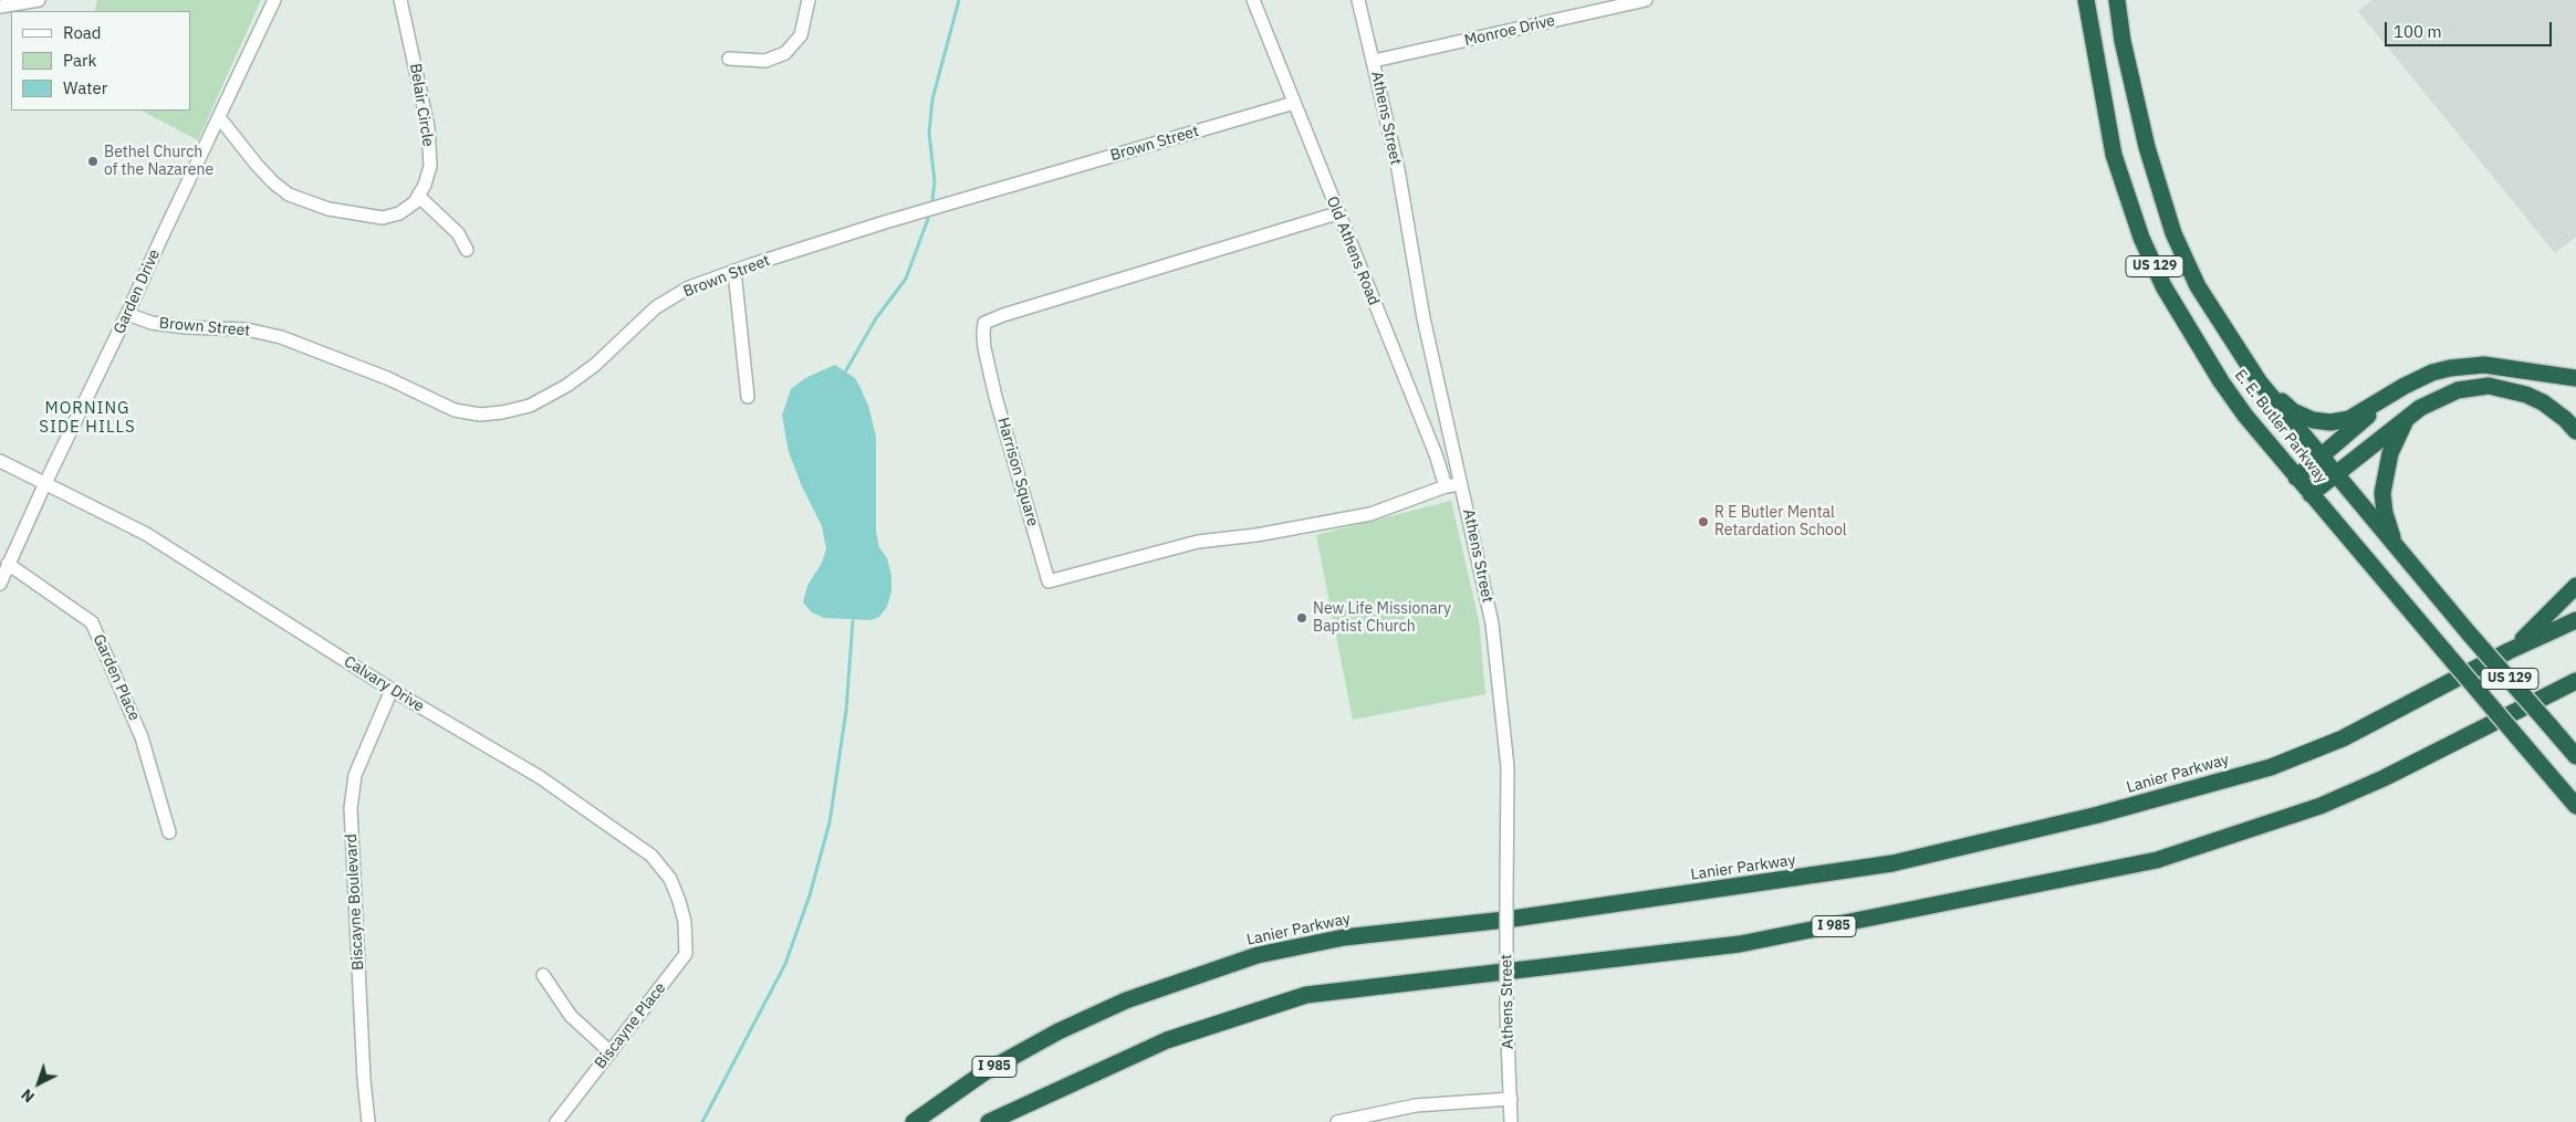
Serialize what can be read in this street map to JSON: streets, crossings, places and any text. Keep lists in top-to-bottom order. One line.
{"streets":{"highway":["US 129","E. E. Butler Parkway","Lanier Parkway","I 985"],"street":["Monroe Drive","Belair Circle","Athens Street","Brown Street","Old Athens Road","Garden Drive","Harrison Square","Garden Place","Calvary Drive","Biscayne Boulevard","Biscayne Place"]},"crossings":[["Monroe Drive","Athens Street"],["Belair Circle","Garden Drive"],["Brown Street","Old Athens Road"],["Brown Street","Garden Drive"],["Old Athens Road","Harrison Square"],["US 129","Lanier Parkway"],["Garden Drive","Garden Place"],["Garden Drive","Calvary Drive"],["Calvary Drive","Biscayne Boulevard"],["Calvary Drive","Biscayne Place"]],"districts":["MORNING SIDE HILLS"],"places":["Bethel Church of the Nazarene","R E Butler Mental Retardation School","New Life Missionary Baptist Church"],"legend":["Road","Park","Water"],"scale_bar":"100 m","north":"bottom left"}
